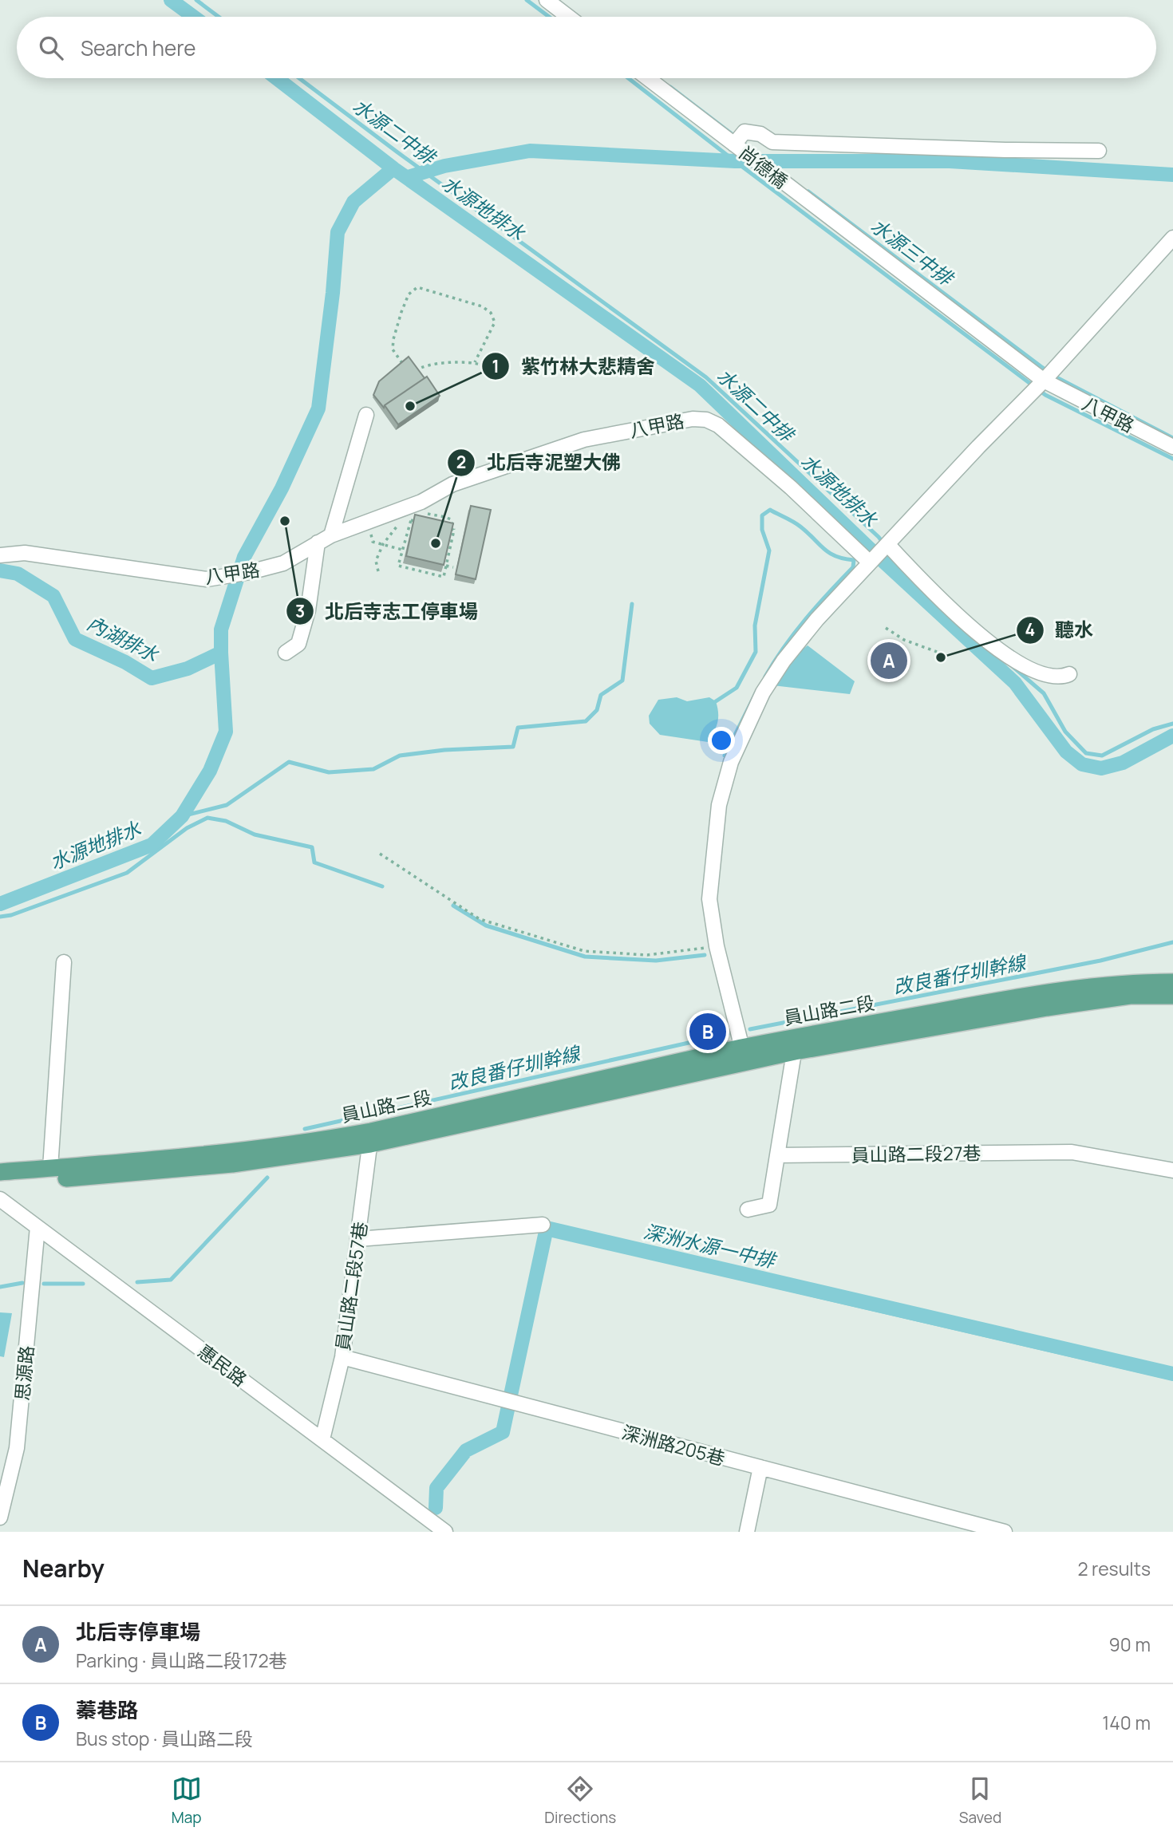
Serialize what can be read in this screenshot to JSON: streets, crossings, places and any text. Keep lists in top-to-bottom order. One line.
{"streets":{"main road":["員山路二段"],"street":["尚德橋","八甲路","員山路二段27巷","員山路二段57巷","惠民路","思源路","深洲路205巷"]},"crossings":[["尚德橋","八甲路"],["員山路二段","員山路二段57巷"],["員山路二段57巷","惠民路"],["員山路二段57巷","深洲路205巷"],["惠民路","思源路"]],"water":["水源二中排","水源地排水","水源三中排","內湖排水","改良番仔圳幹線","深洲水源一中排"],"places":["紫竹林大悲精舍","北后寺志工停車場","北后寺泥塑大佛","聽水"],"page":{"search":"Search here","pins":["A","B"],"heading":["Nearby","2 results"],"list":[{"mark":"A","name":"北后寺停車場","note":"Parking · 員山路二段172巷","value":"90 m"},{"mark":"B","name":"蓁巷路","note":"Bus stop · 員山路二段","value":"140 m"}],"nav":["Map","Directions","Saved"]}}
